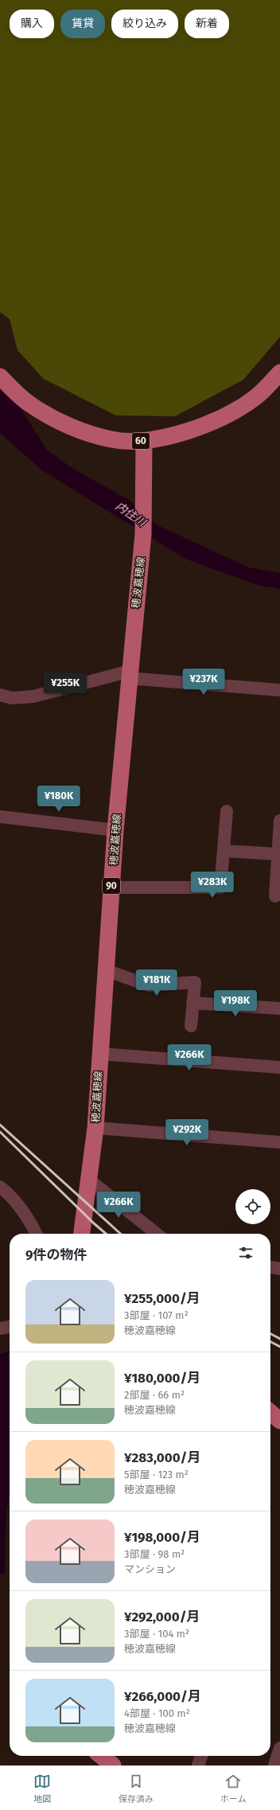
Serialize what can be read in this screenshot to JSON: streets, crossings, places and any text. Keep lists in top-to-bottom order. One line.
{"streets":{"main road":["60","穂波嘉穂線","90"]},"crossings":[["60","穂波嘉穂線"]],"water":["内住川"],"page":{"chip":["購入","賃貸","絞り込み","新着"],"price":["¥237K","¥255K","¥180K","¥283K","¥181K","¥198K","¥266K","¥292K","¥266K"],"heading":"9件の物件","list":[{"name":"¥255,000/月","note":"3部屋 · 107 m² · 穂波嘉穂線"},{"name":"¥180,000/月","note":"2部屋 · 66 m² · 穂波嘉穂線"},{"name":"¥283,000/月","note":"5部屋 · 123 m² · 穂波嘉穂線"},{"name":"¥198,000/月","note":"3部屋 · 98 m² · マンション"},{"name":"¥292,000/月","note":"3部屋 · 104 m² · 穂波嘉穂線"},{"name":"¥266,000/月","note":"4部屋 · 100 m² · 穂波嘉穂線"}],"tabs":["地図","保存済み","ホーム"]}}
